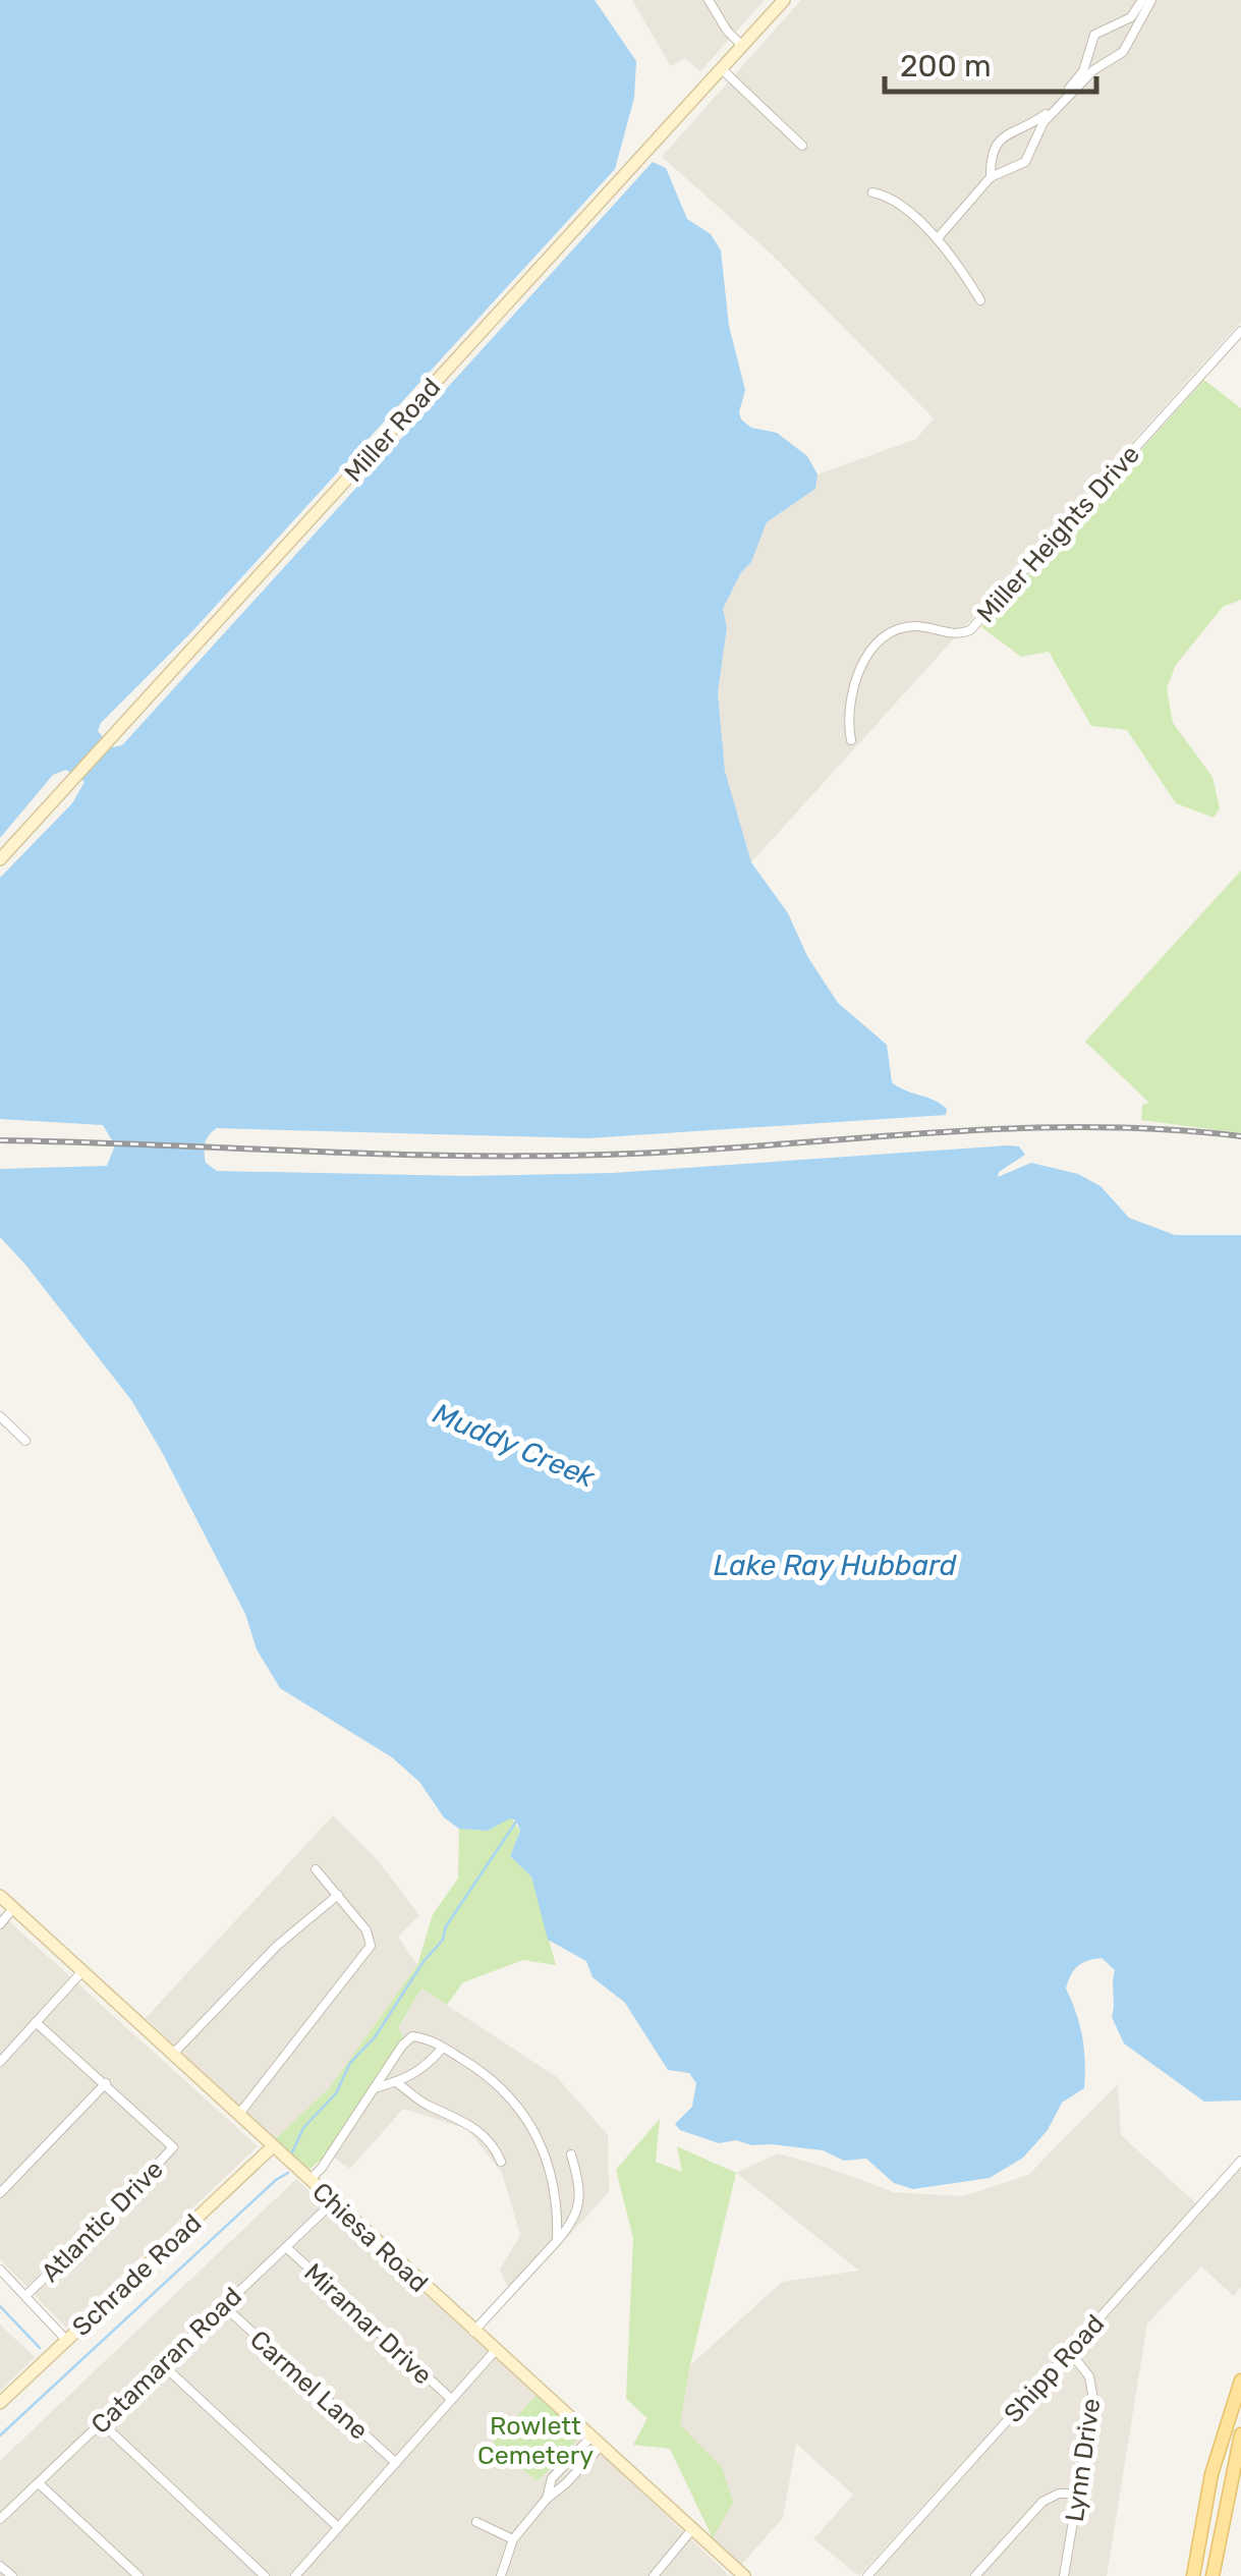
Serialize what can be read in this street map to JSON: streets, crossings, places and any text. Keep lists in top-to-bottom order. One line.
{"streets":{"main road":["Miller Road","Chiesa Road","Schrade Road"],"street":["Miller Heights Drive","Atlantic Drive","Miramar Drive","Catamaran Road","Shipp Road","Carmel Lane","Lynn Drive"]},"crossings":[["Chiesa Road","Schrade Road"],["Chiesa Road","Catamaran Road"],["Miramar Drive","Catamaran Road"],["Catamaran Road","Carmel Lane"],["Shipp Road","Lynn Drive"]],"water":["Muddy Creek","Lake Ray Hubbard"],"parks":["Rowlett Cemetery"],"scale_bar":"200 m"}
